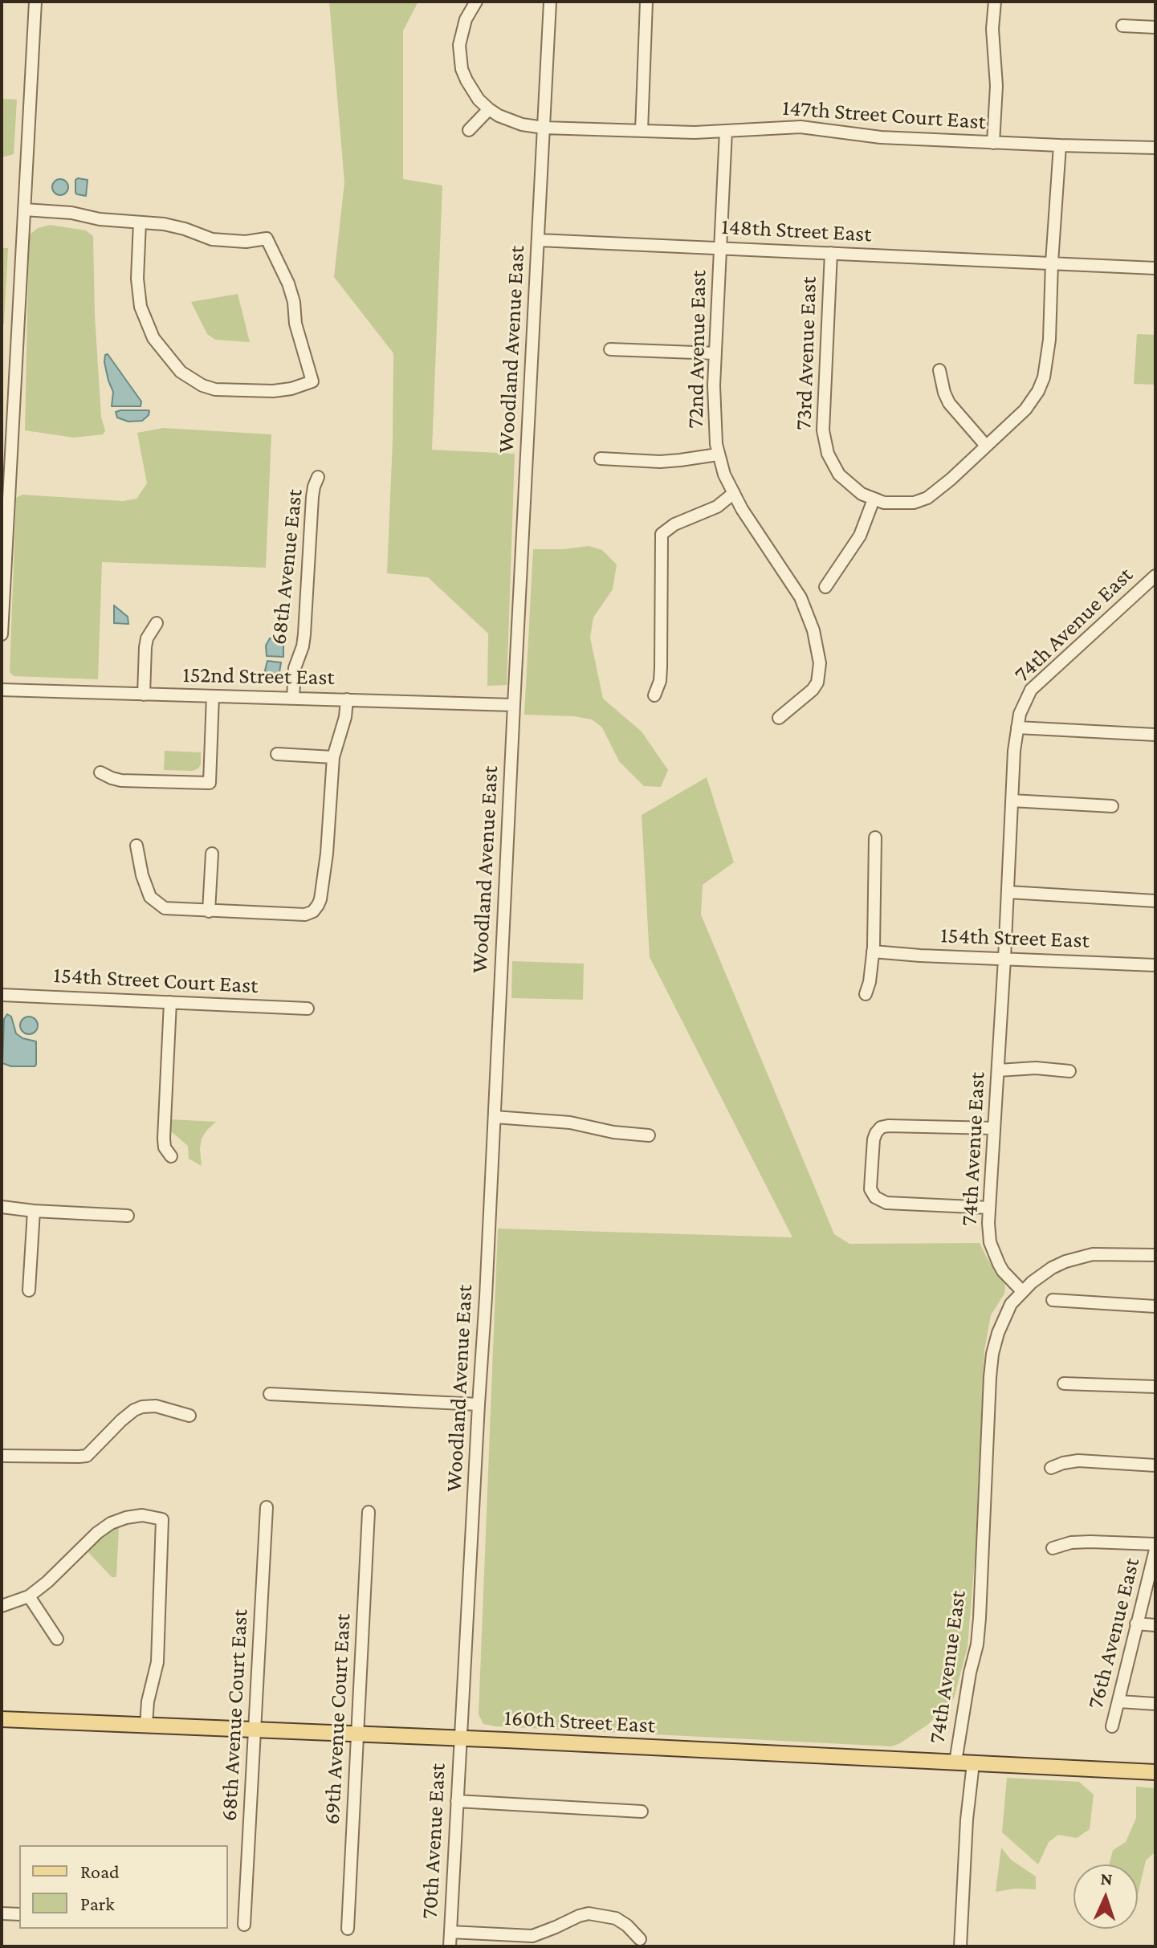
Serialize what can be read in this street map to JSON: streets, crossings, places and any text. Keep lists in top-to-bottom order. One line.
{"streets":{"main road":["160th Street East"],"street":["147th Street Court East","148th Street East","Woodland Avenue East","72nd Avenue East","73rd Avenue East","68th Avenue East","74th Avenue East","152nd Street East","154th Street East","154th Street Court East","76th Avenue East","68th Avenue Court East","69th Avenue Court East","70th Avenue East"]},"crossings":[["147th Street Court East","Woodland Avenue East"],["147th Street Court East","72nd Avenue East"],["148th Street East","Woodland Avenue East"],["148th Street East","72nd Avenue East"],["148th Street East","73rd Avenue East"],["Woodland Avenue East","152nd Street East"],["Woodland Avenue East","160th Street East"],["Woodland Avenue East","70th Avenue East"],["68th Avenue East","152nd Street East"],["74th Avenue East","154th Street East"],["74th Avenue East","160th Street East"],["68th Avenue Court East","160th Street East"],["69th Avenue Court East","160th Street East"],["160th Street East","70th Avenue East"]],"legend":["Road","Park"],"north":"top"}
